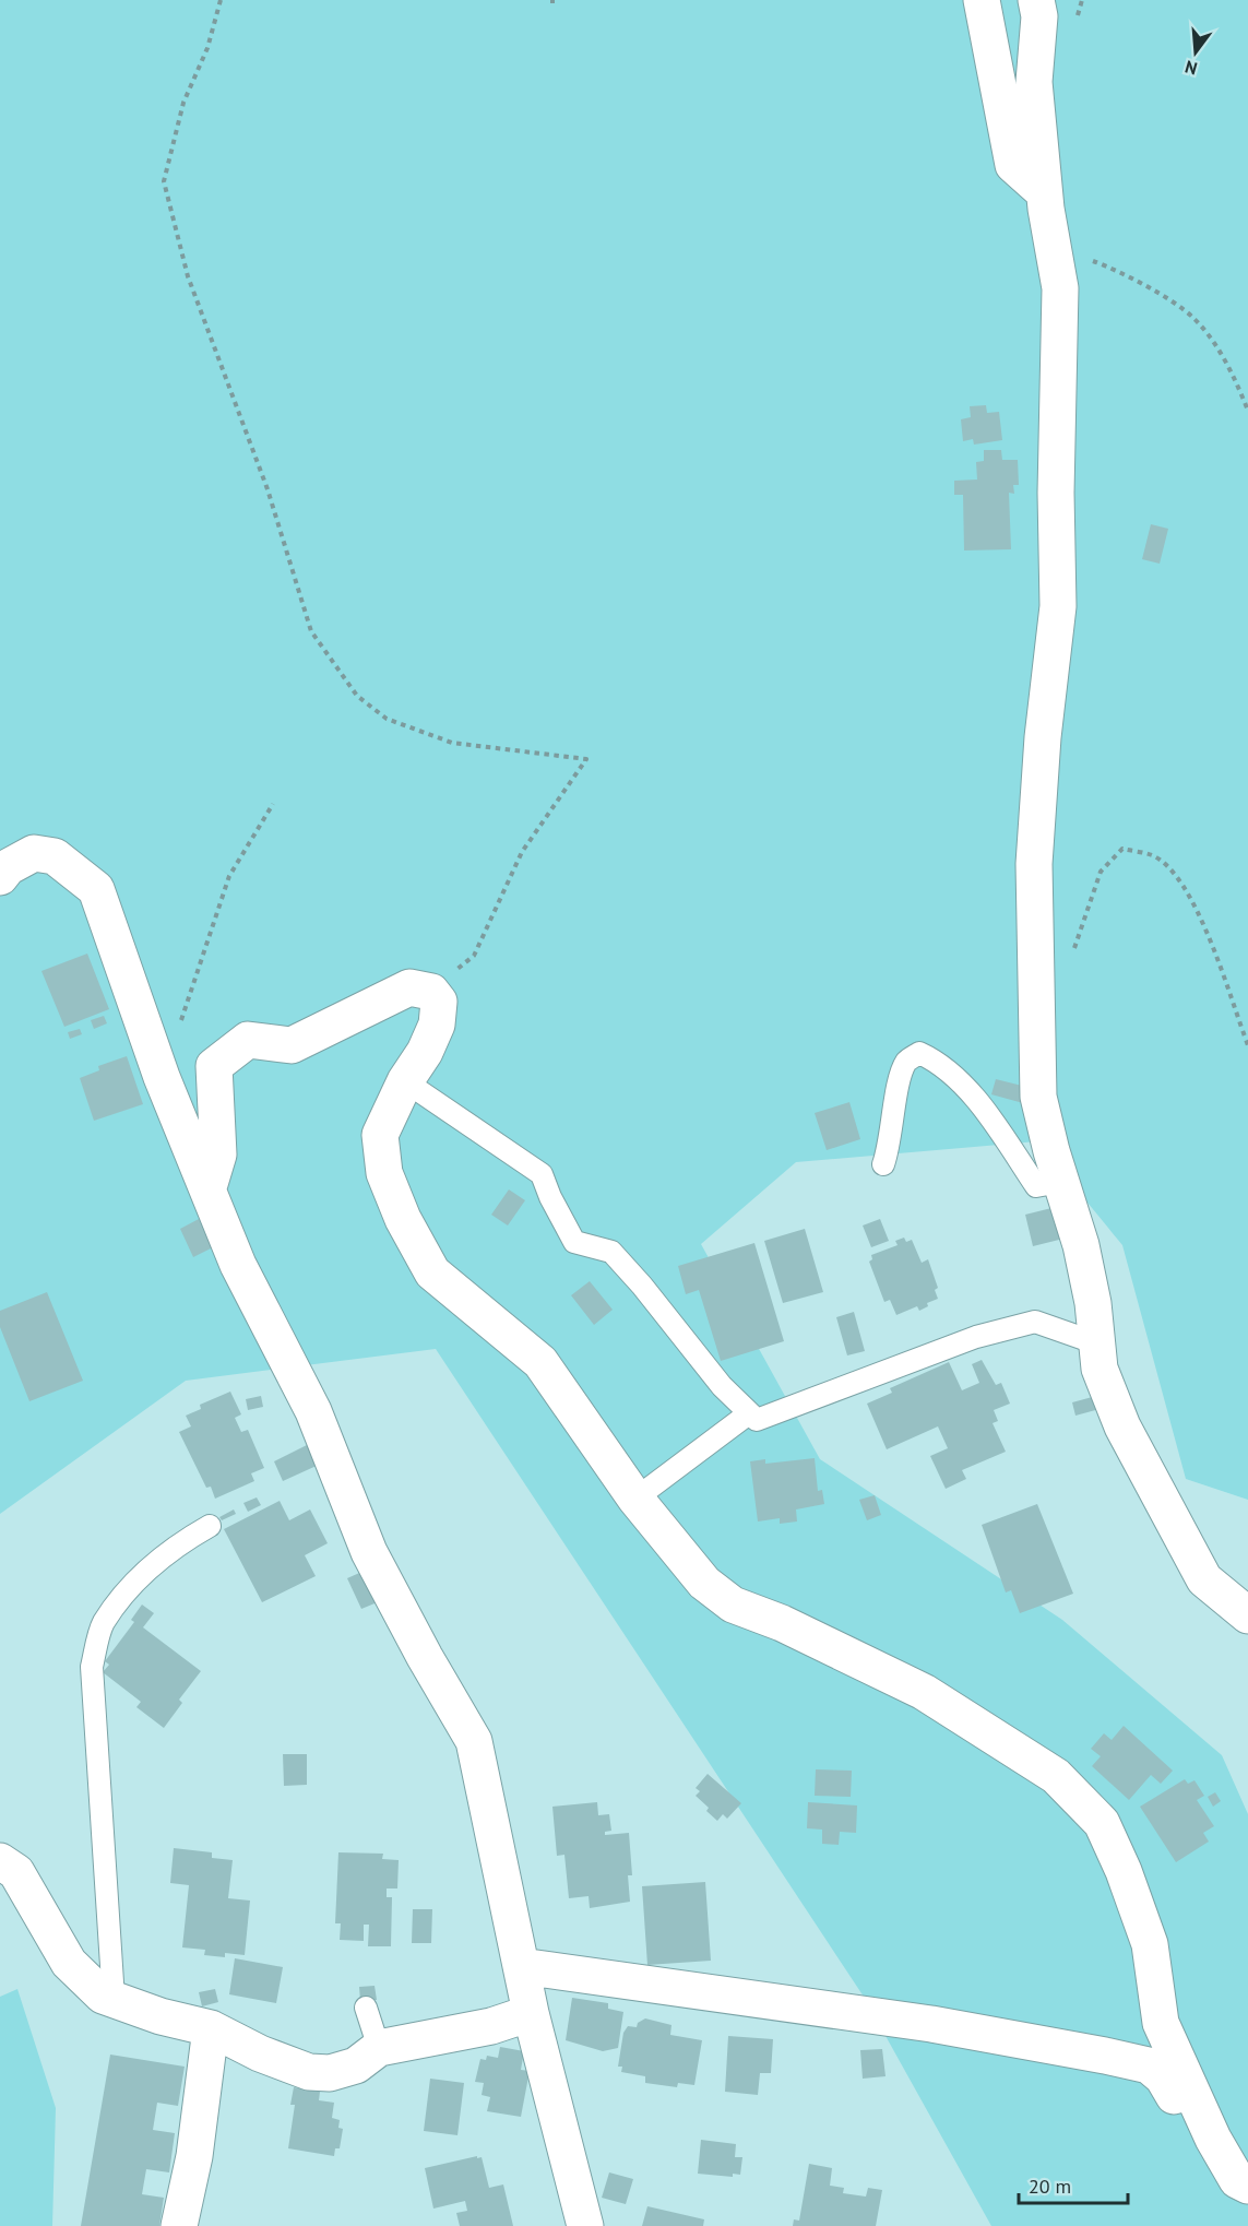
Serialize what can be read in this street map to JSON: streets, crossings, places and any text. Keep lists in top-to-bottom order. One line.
{"scale_bar":"20 m","north":"bottom"}
